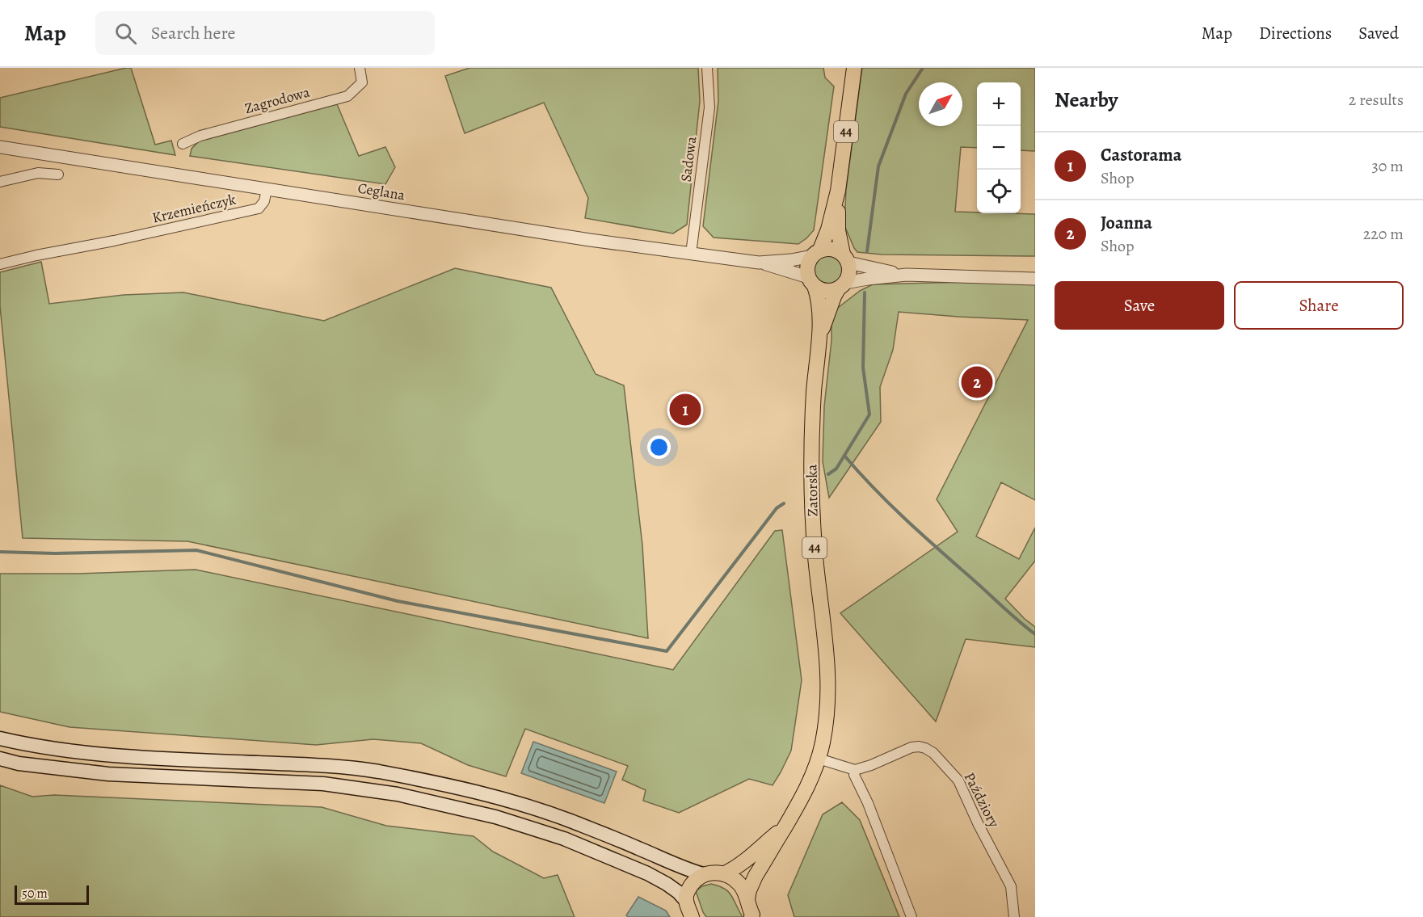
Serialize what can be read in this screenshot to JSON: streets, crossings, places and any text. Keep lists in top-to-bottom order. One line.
{"streets":{"main road":["44","Zatorska"],"street":["Zagrodowa","Sadowa","Ceglana","Krzemieńczyk","Paździory"]},"crossings":[["44","Ceglana"],["44","Zatorska"],["Sadowa","Ceglana"],["Ceglana","Krzemieńczyk"],["Ceglana","Zatorska"]],"scale_bar":"50 m","north":"top right","page":{"header":"Map","search":"Search here","nav":["Map","Directions","Saved"],"heading":["Nearby","2 results"],"map_buttons":["+","−"],"list":[{"mark":"1","name":"Castorama","note":"Shop","value":"30 m"},{"mark":"2","name":"Joanna","note":"Shop","value":"220 m"}],"buttons":["Save","Share"],"pins":["2","1"],"scale":"50 m"}}
